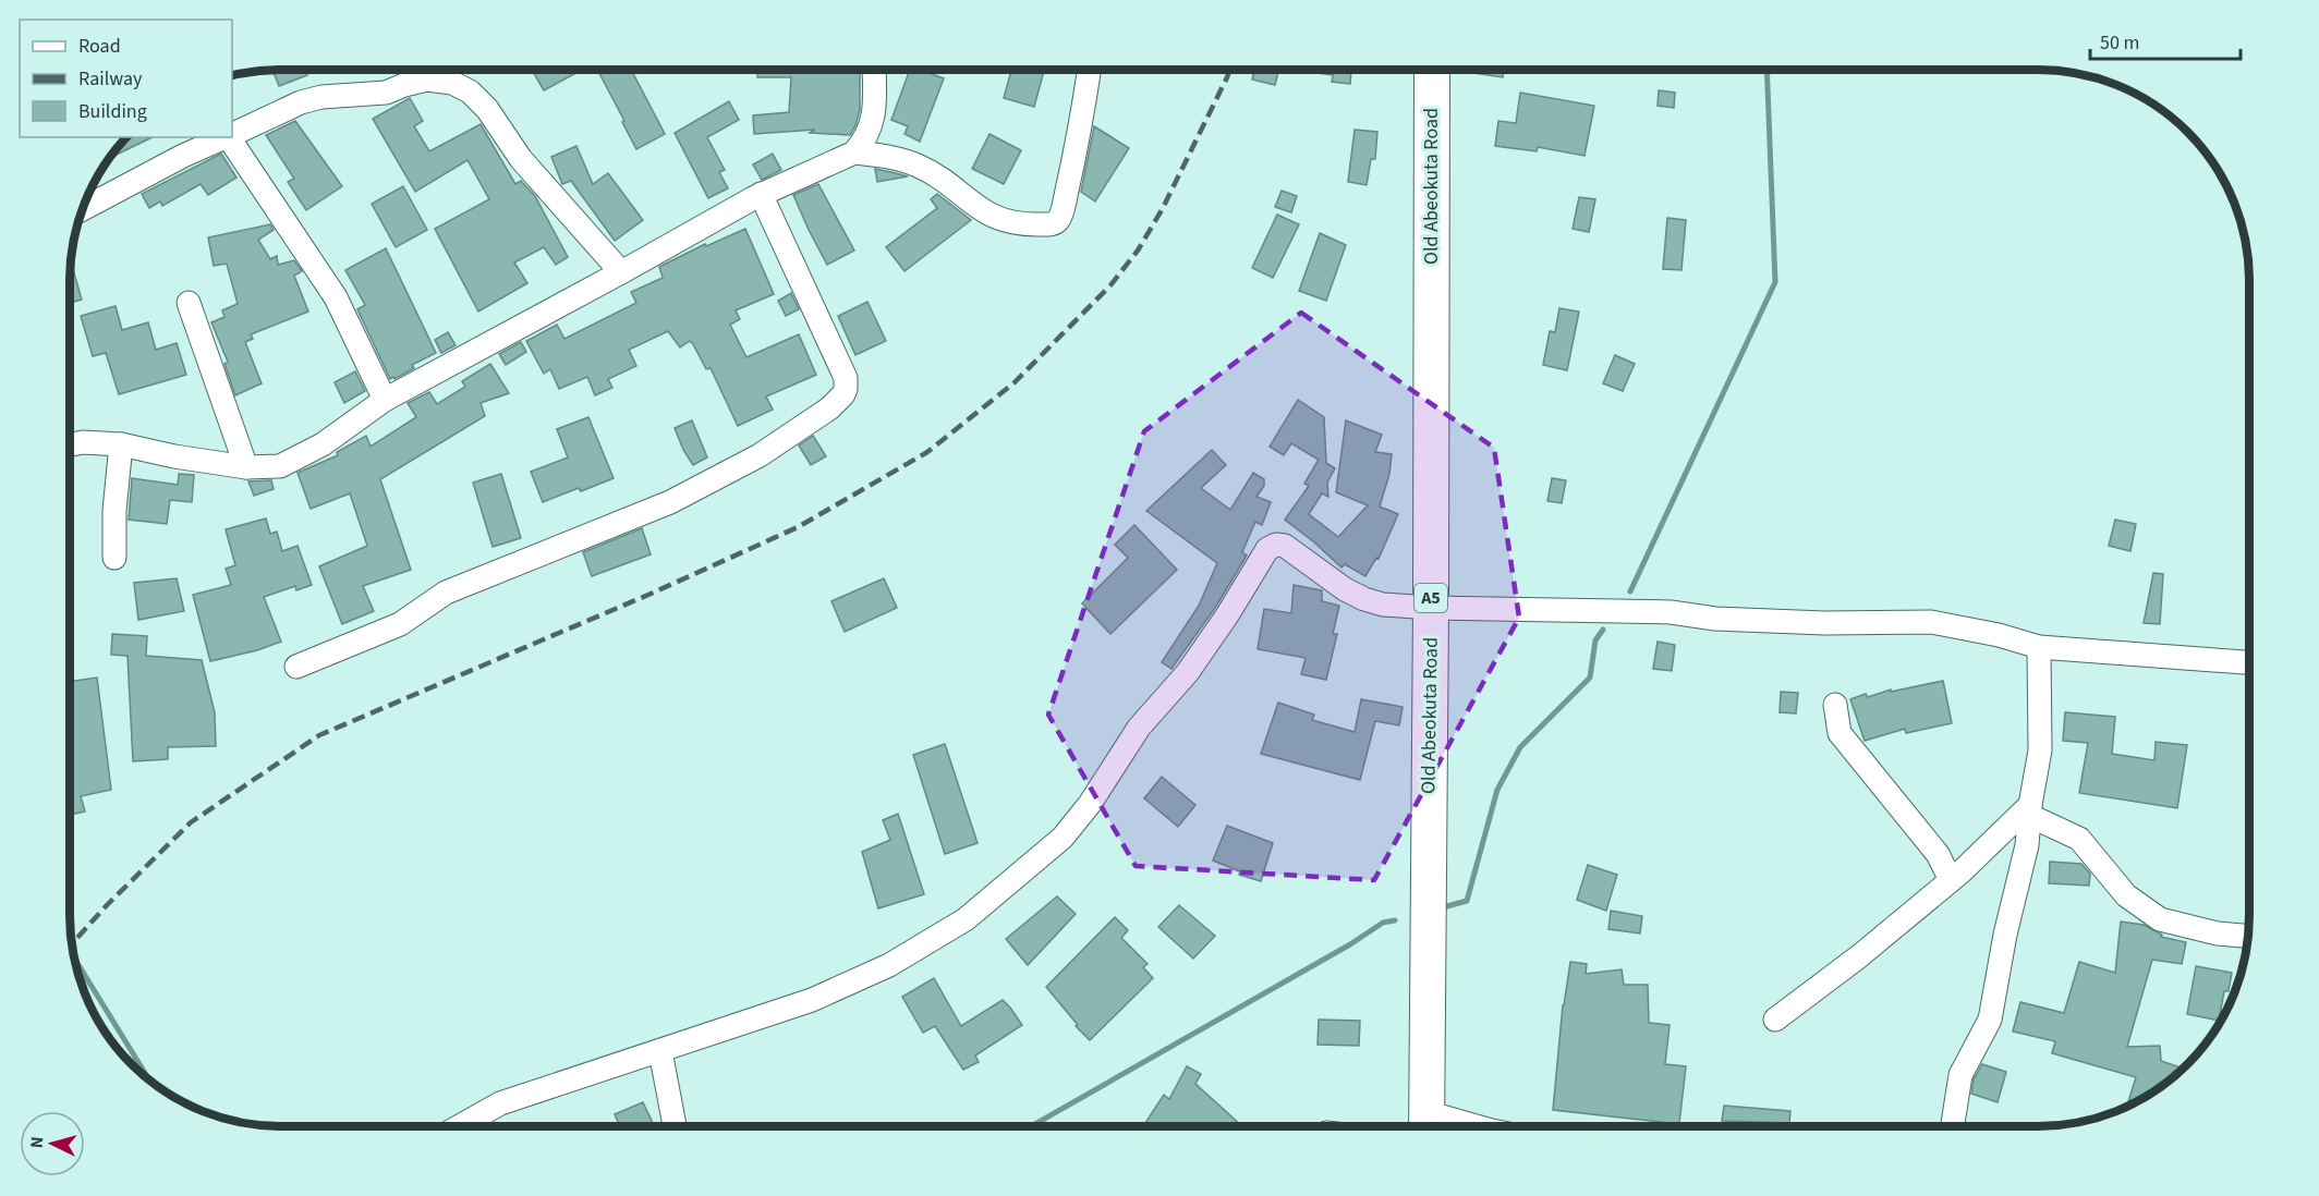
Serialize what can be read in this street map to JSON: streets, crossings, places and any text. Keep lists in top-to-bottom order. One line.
{"streets":{"highway":["Old Abeokuta Road","A5"]},"legend":["Road","Railway","Building"],"scale_bar":"50 m","north":"left"}
